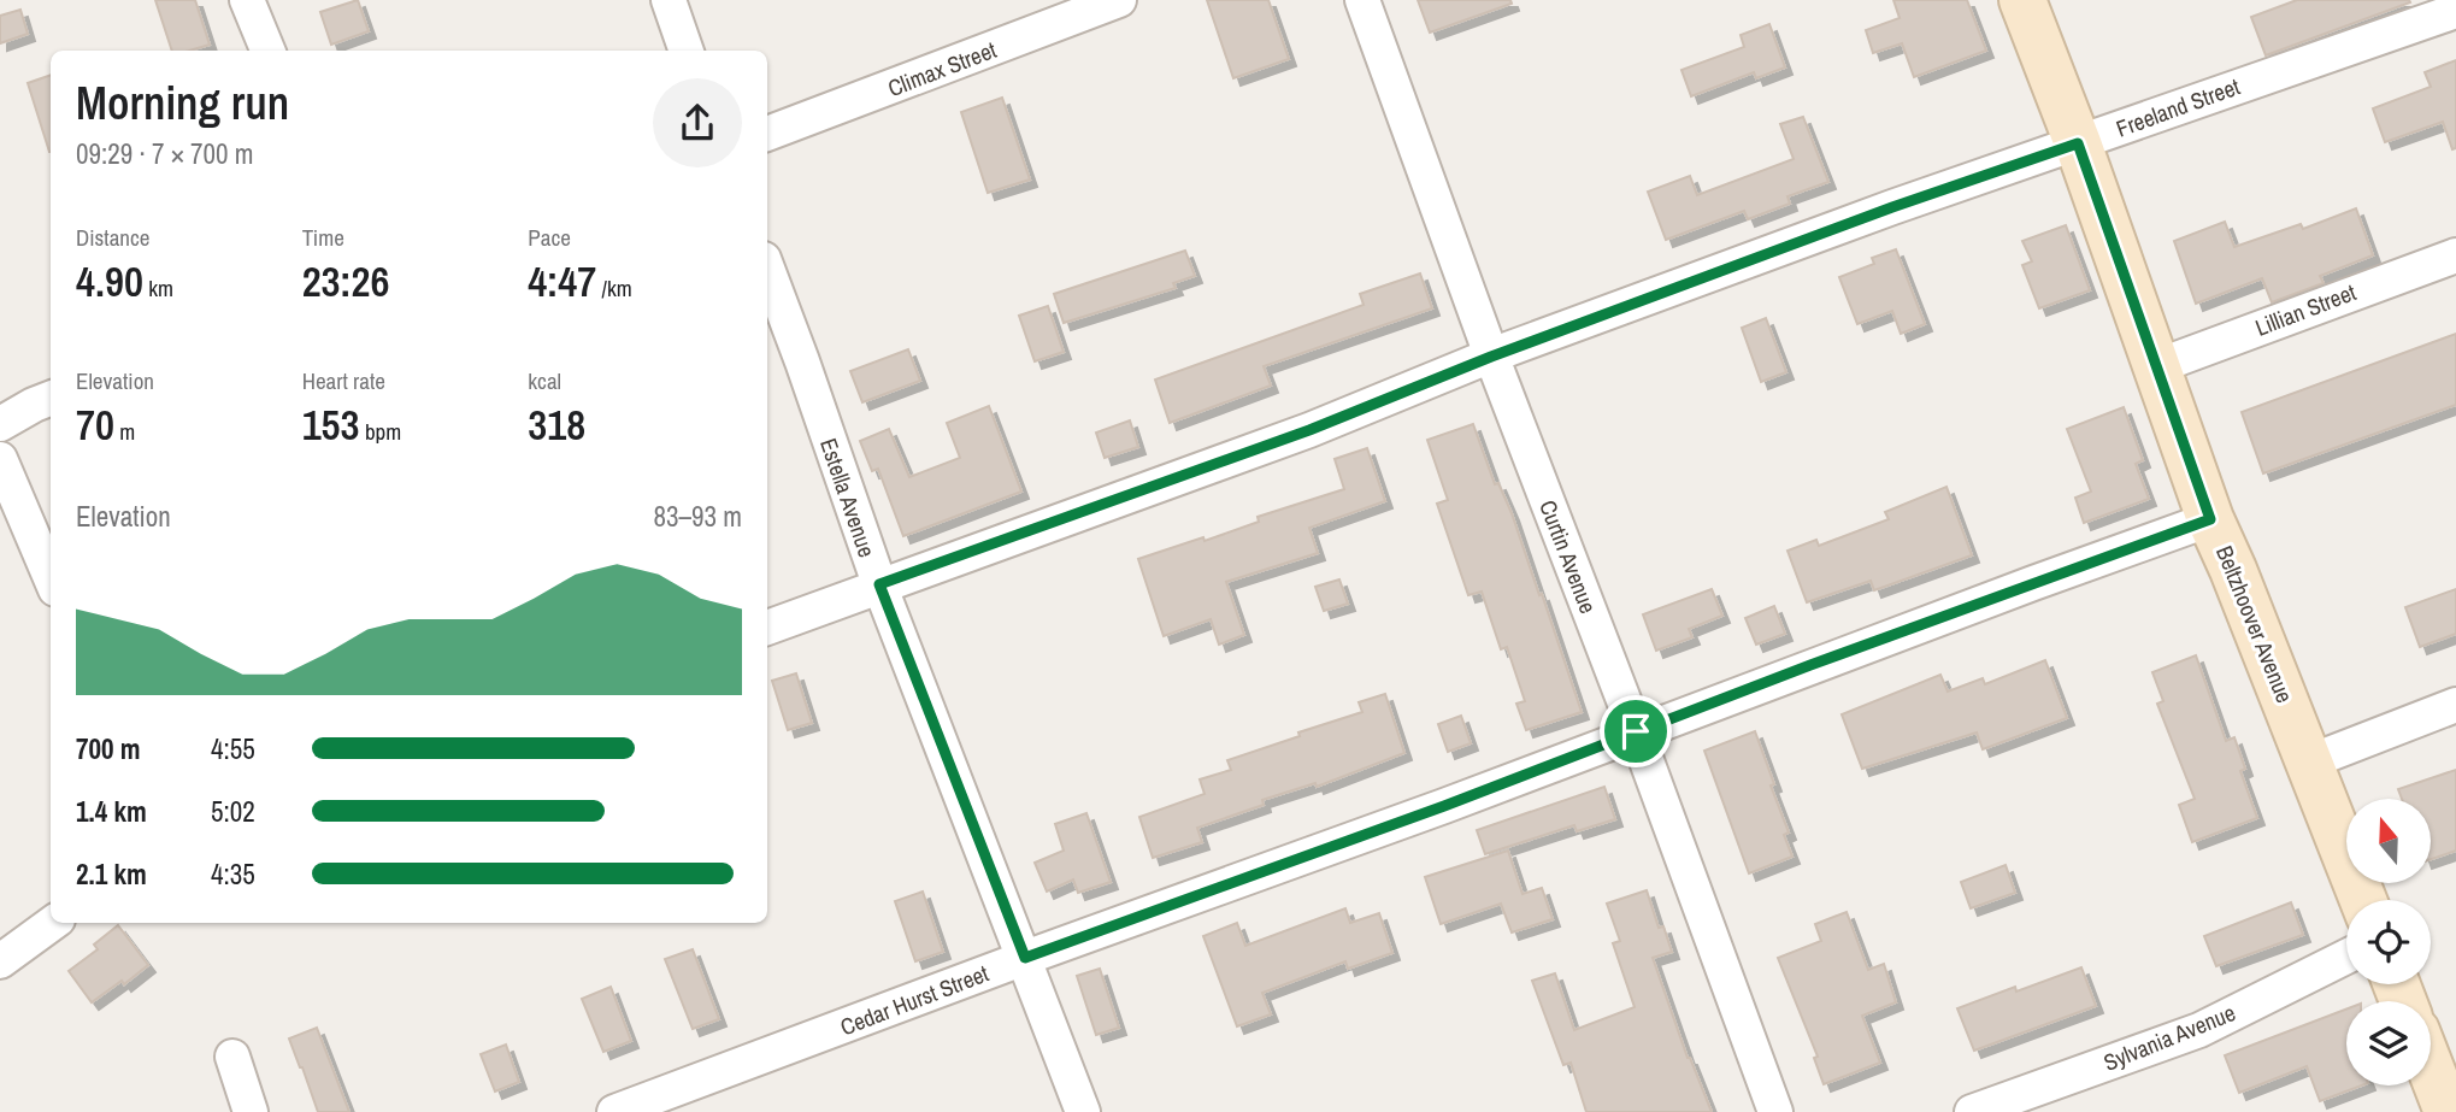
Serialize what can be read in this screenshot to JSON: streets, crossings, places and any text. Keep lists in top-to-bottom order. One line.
{"streets":{"street":["Climax Street","Freeland Street","Lillian Street","Estella Avenue","Curtin Avenue","Beltzhoover Avenue","Cedar Hurst Street","Sylvania Avenue"]},"crossings":[["Freeland Street","Estella Avenue"],["Freeland Street","Curtin Avenue"],["Freeland Street","Beltzhoover Avenue"],["Lillian Street","Beltzhoover Avenue"],["Estella Avenue","Cedar Hurst Street"],["Curtin Avenue","Cedar Hurst Street"],["Beltzhoover Avenue","Cedar Hurst Street"]],"north":"top","page":{"heading":["Morning run","09:29 · 7 × 700 m"],"stats":[["Distance","4.90 km"],["Time","23:26"],["Pace","4:47 /km"],["Elevation","70 m"],["Heart rate","153 bpm"],["kcal","318"]],"chart":["Elevation","83–93 m"],"list":[{"name":"700 m","note":"4:55"},{"name":"1.4 km","note":"5:02"},{"name":"2.1 km","note":"4:35"}]}}
